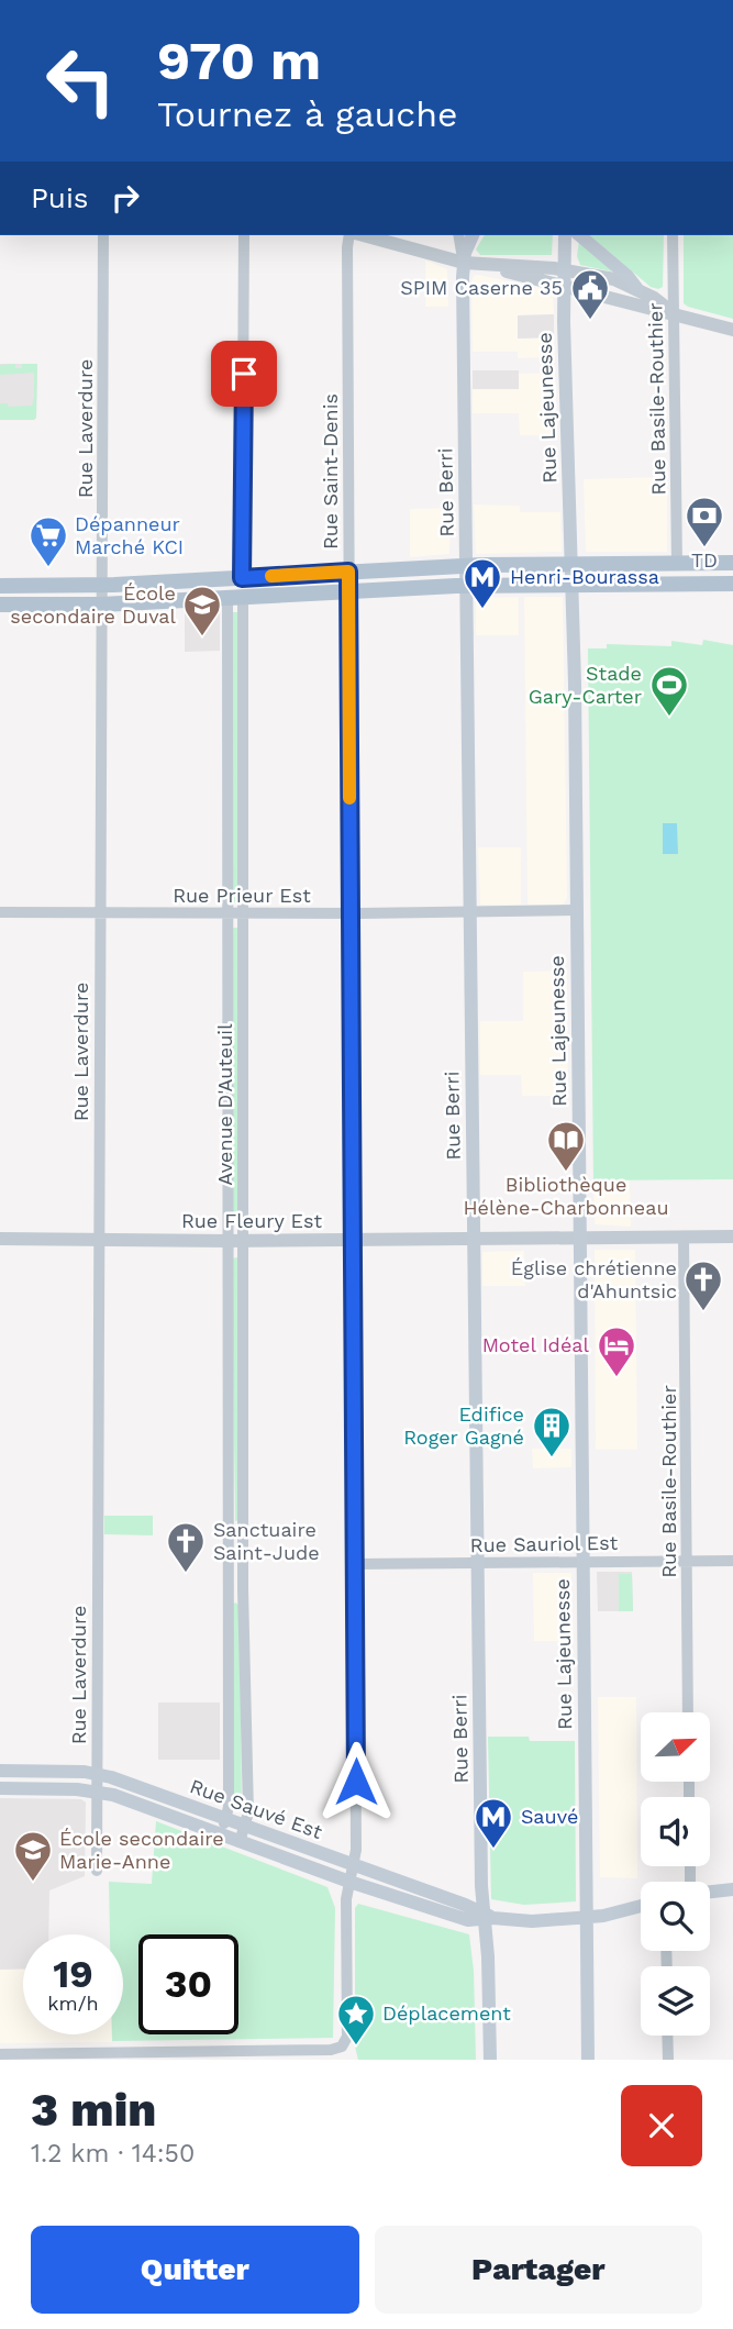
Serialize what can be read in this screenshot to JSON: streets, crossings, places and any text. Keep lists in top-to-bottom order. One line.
{"streets":{"main road":["Rue Lajeunesse","Rue Berri","Rue Sauvé Est"],"street":["Rue Basile-Routhier","Rue Laverdure","Rue Saint-Denis","Rue Prieur Est","Avenue D'Auteuil","Rue Fleury Est","Rue Sauriol Est"]},"crossings":[["Rue Basile-Routhier","Rue Fleury Est"],["Rue Basile-Routhier","Rue Sauriol Est"],["Rue Lajeunesse","Rue Prieur Est"],["Rue Lajeunesse","Rue Fleury Est"],["Rue Lajeunesse","Rue Sauriol Est"],["Rue Lajeunesse","Rue Sauvé Est"],["Rue Laverdure","Rue Prieur Est"],["Rue Laverdure","Rue Fleury Est"],["Rue Laverdure","Rue Sauvé Est"],["Rue Saint-Denis","Rue Prieur Est"],["Rue Saint-Denis","Rue Fleury Est"],["Rue Saint-Denis","Rue Sauriol Est"],["Rue Saint-Denis","Rue Sauvé Est"],["Rue Berri","Rue Prieur Est"],["Rue Berri","Rue Fleury Est"],["Rue Berri","Rue Sauriol Est"],["Rue Berri","Rue Sauvé Est"],["Rue Prieur Est","Avenue D'Auteuil"],["Avenue D'Auteuil","Rue Fleury Est"],["Avenue D'Auteuil","Rue Sauvé Est"]],"places":{"public building":["SPIM Caserne 35"],"bank":["TD"],"supermarket":["Dépanneur Marché KCI"],"metro station":["Henri-Bourassa","Sauvé"],"school or university":["École secondaire Duval","École secondaire Marie-Anne"],"sports":["Stade Gary-Carter"],"library":["Bibliothèque Hélène-Charbonneau"],"church":["Église chrétienne d'Ahuntsic","Sanctuaire Saint-Jude"],"hotel":["Motel Idéal"],"building":["Edifice Roger Gagné"],"place":["Déplacement"]},"north":"top right","page":{"turn":["970 m","Tournez à gauche"],"then":"Puis","speed":"19 km/h","limit":"30","heading":["3 min","1.2 km · 14:50"],"buttons":["Quitter","Partager"]}}
